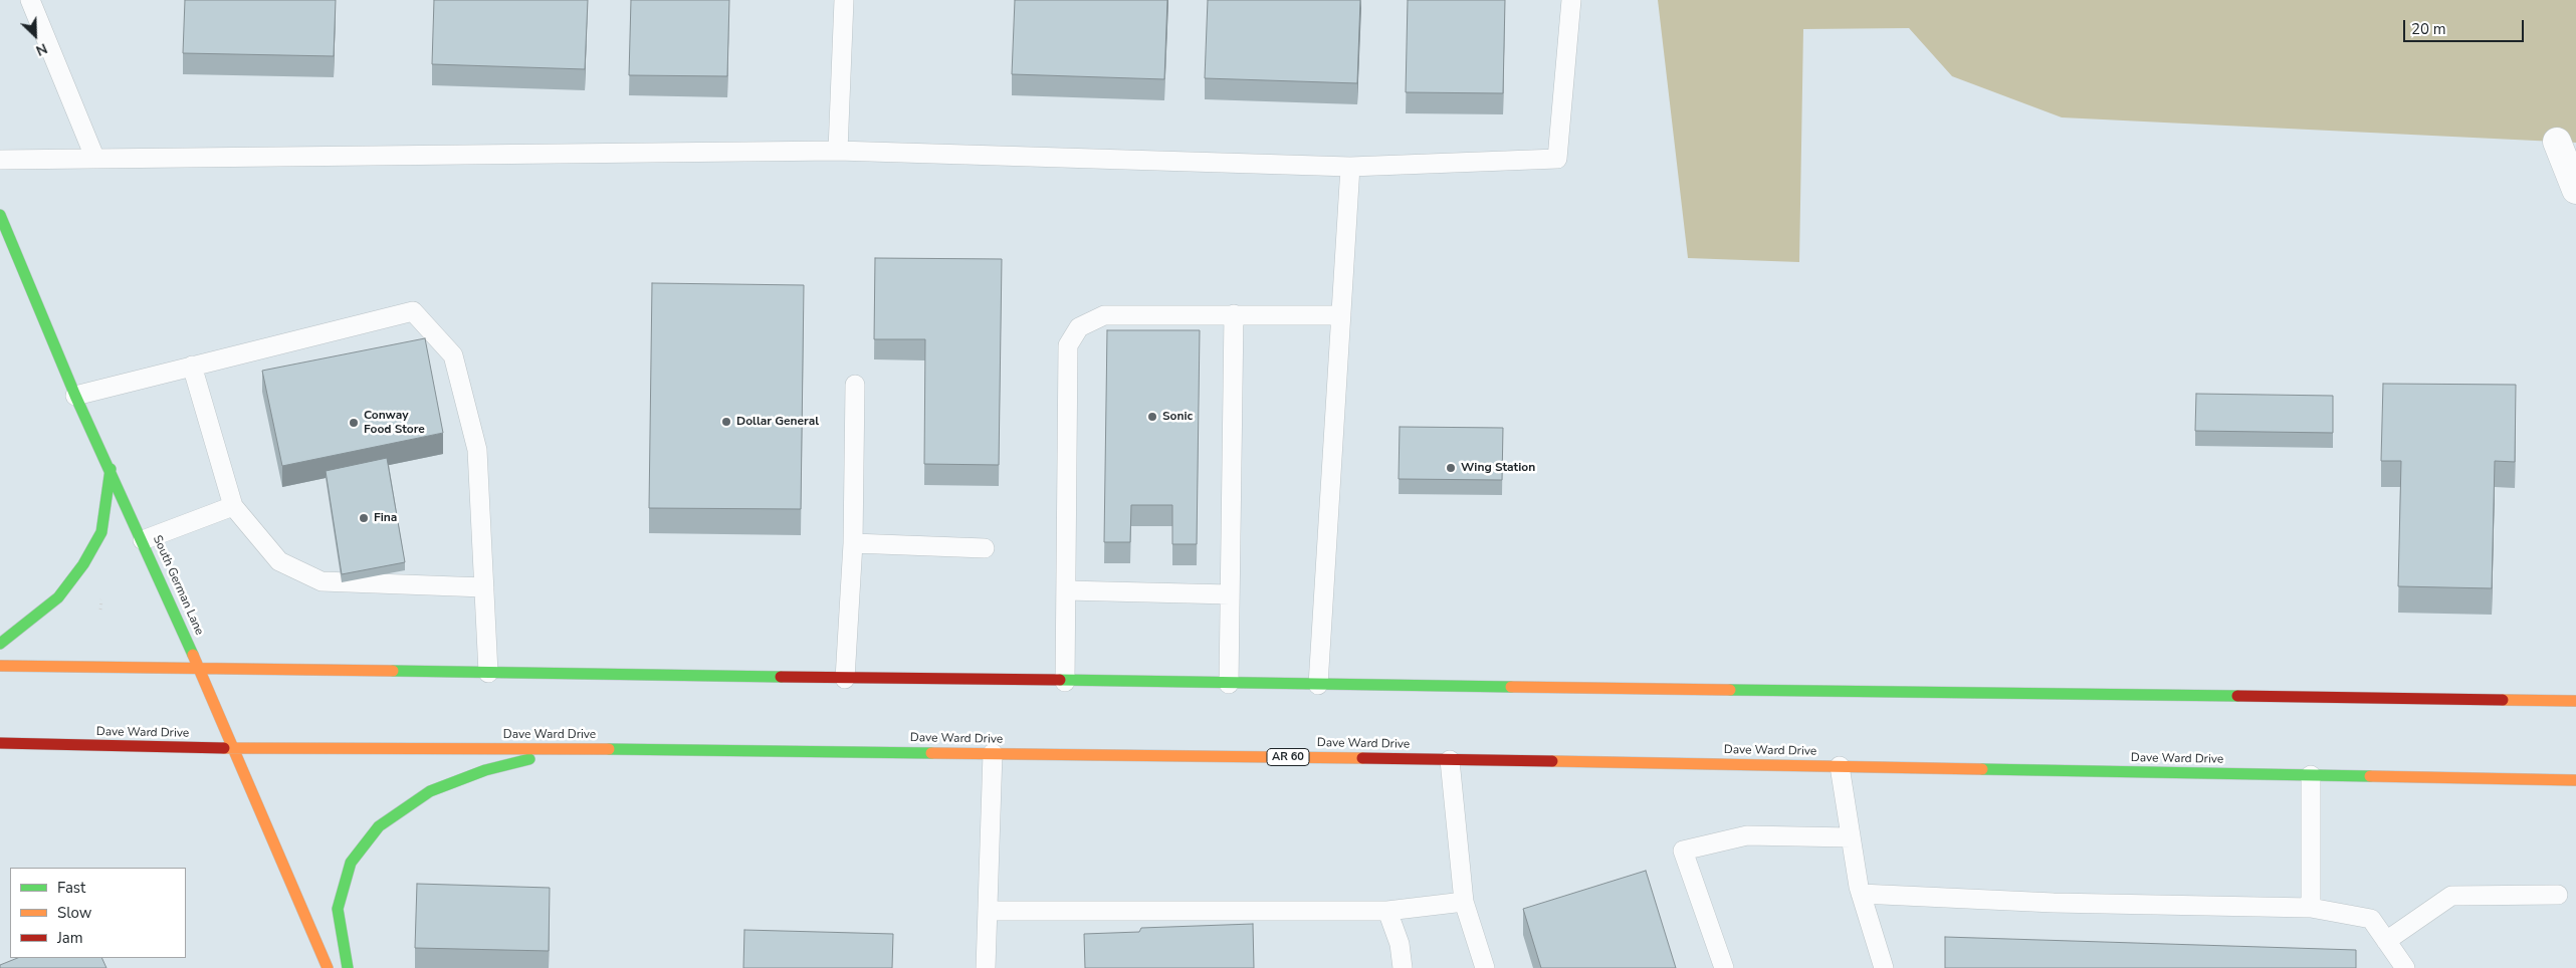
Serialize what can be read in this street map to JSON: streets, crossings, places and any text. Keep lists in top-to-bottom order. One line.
{"streets":{"main road":["South German Lane","Dave Ward Drive","AR 60"]},"crossings":[["South German Lane","Dave Ward Drive"]],"places":["Sonic","Dollar General","Conway Food Store","Wing Station","Fina"],"legend":["Fast","Slow","Jam"],"scale_bar":"20 m","north":"bottom right"}
